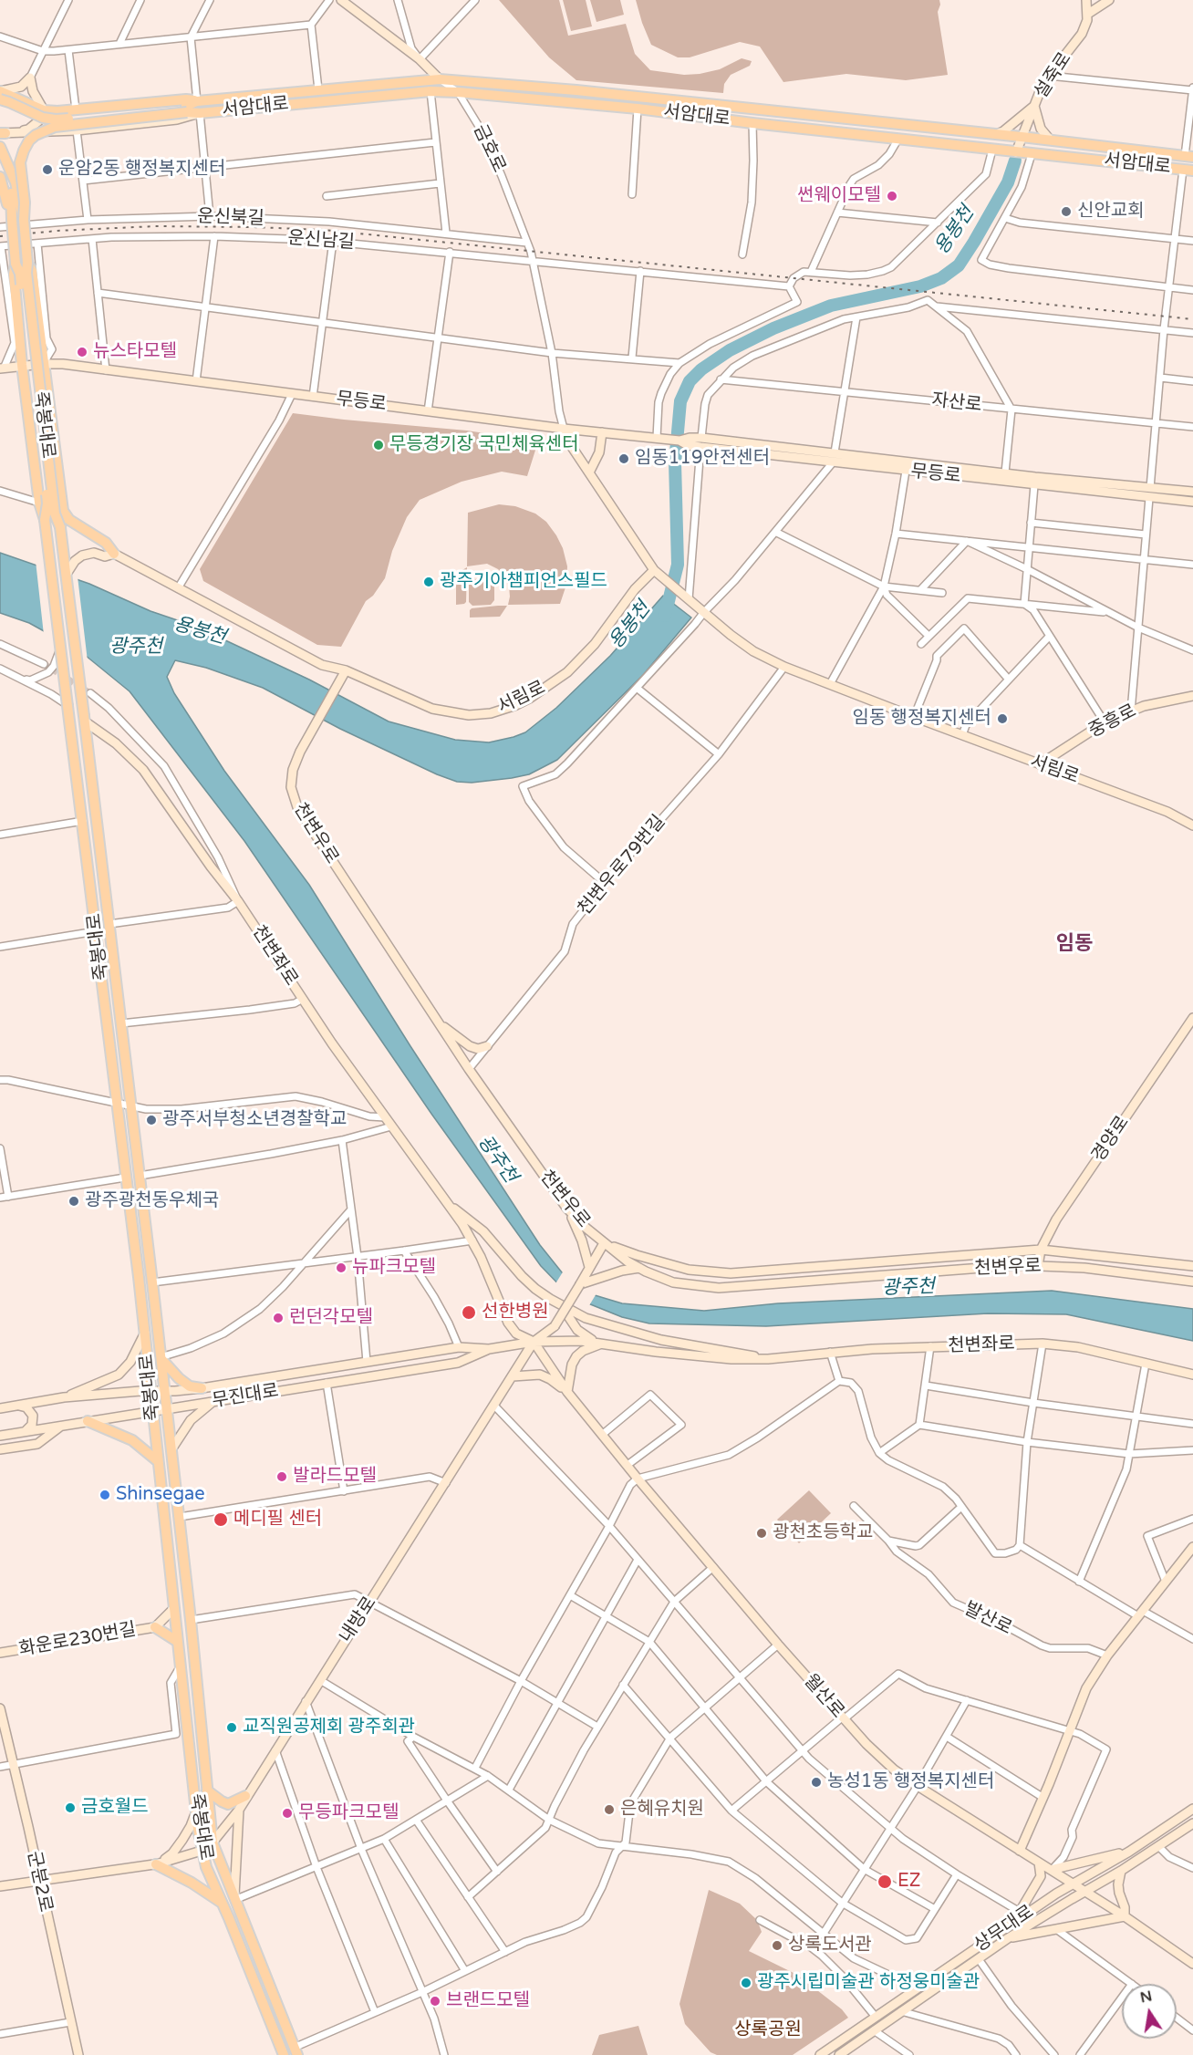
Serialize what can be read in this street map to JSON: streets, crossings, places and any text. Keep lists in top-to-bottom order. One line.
{"streets":{"main road":["서암대로","죽봉대로"],"street":["설죽로","금호로","운신북길","운신남길","무등로","자산로","서림로","중흥로","천변우로","천변우로79번길","천변좌로","경양로","무진대로","발산로","내방로","화운로230번길","월산로","군분2로","상무대로"]},"crossings":[["설죽로","서암대로"],["서암대로","금호로"],["금호로","운신북길"],["금호로","운신남길"],["금호로","무등로"],["금호로","서림로"],["무등로","서림로"],["죽봉대로","천변좌로"],["죽봉대로","무진대로"],["죽봉대로","내방로"],["서림로","중흥로"],["서림로","천변우로"],["서림로","천변우로79번길"],["천변우로","천변우로79번길"],["천변우로","경양로"],["천변좌로","무진대로"],["천변좌로","내방로"],["천변좌로","월산로"],["무진대로","내방로"],["무진대로","월산로"],["내방로","월산로"],["월산로","상무대로"]],"districts":["임동"],"water":["용봉천","광주천"],"parks":["상록공원"],"places":["운암2동 행정복지센터","썬웨이모텔","신안교회","뉴스타모텔","무등경기장 국민체육센터","임동119안전센터","광주기아챔피언스필드","임동 행정복지센터","광주서부청소년경찰학교","광주광천동우체국","뉴파크모텔","선한병원","런던각모텔","발라드모텔","Shinsegae","메디필 센터","광천초등학교","교직원공제회 광주회관","농성1동 행정복지센터","금호월드","은혜유치원","무등파크모텔","EZ","상록도서관","광주시립미술관 하정웅미술관","브랜드모텔"],"north":"top"}
